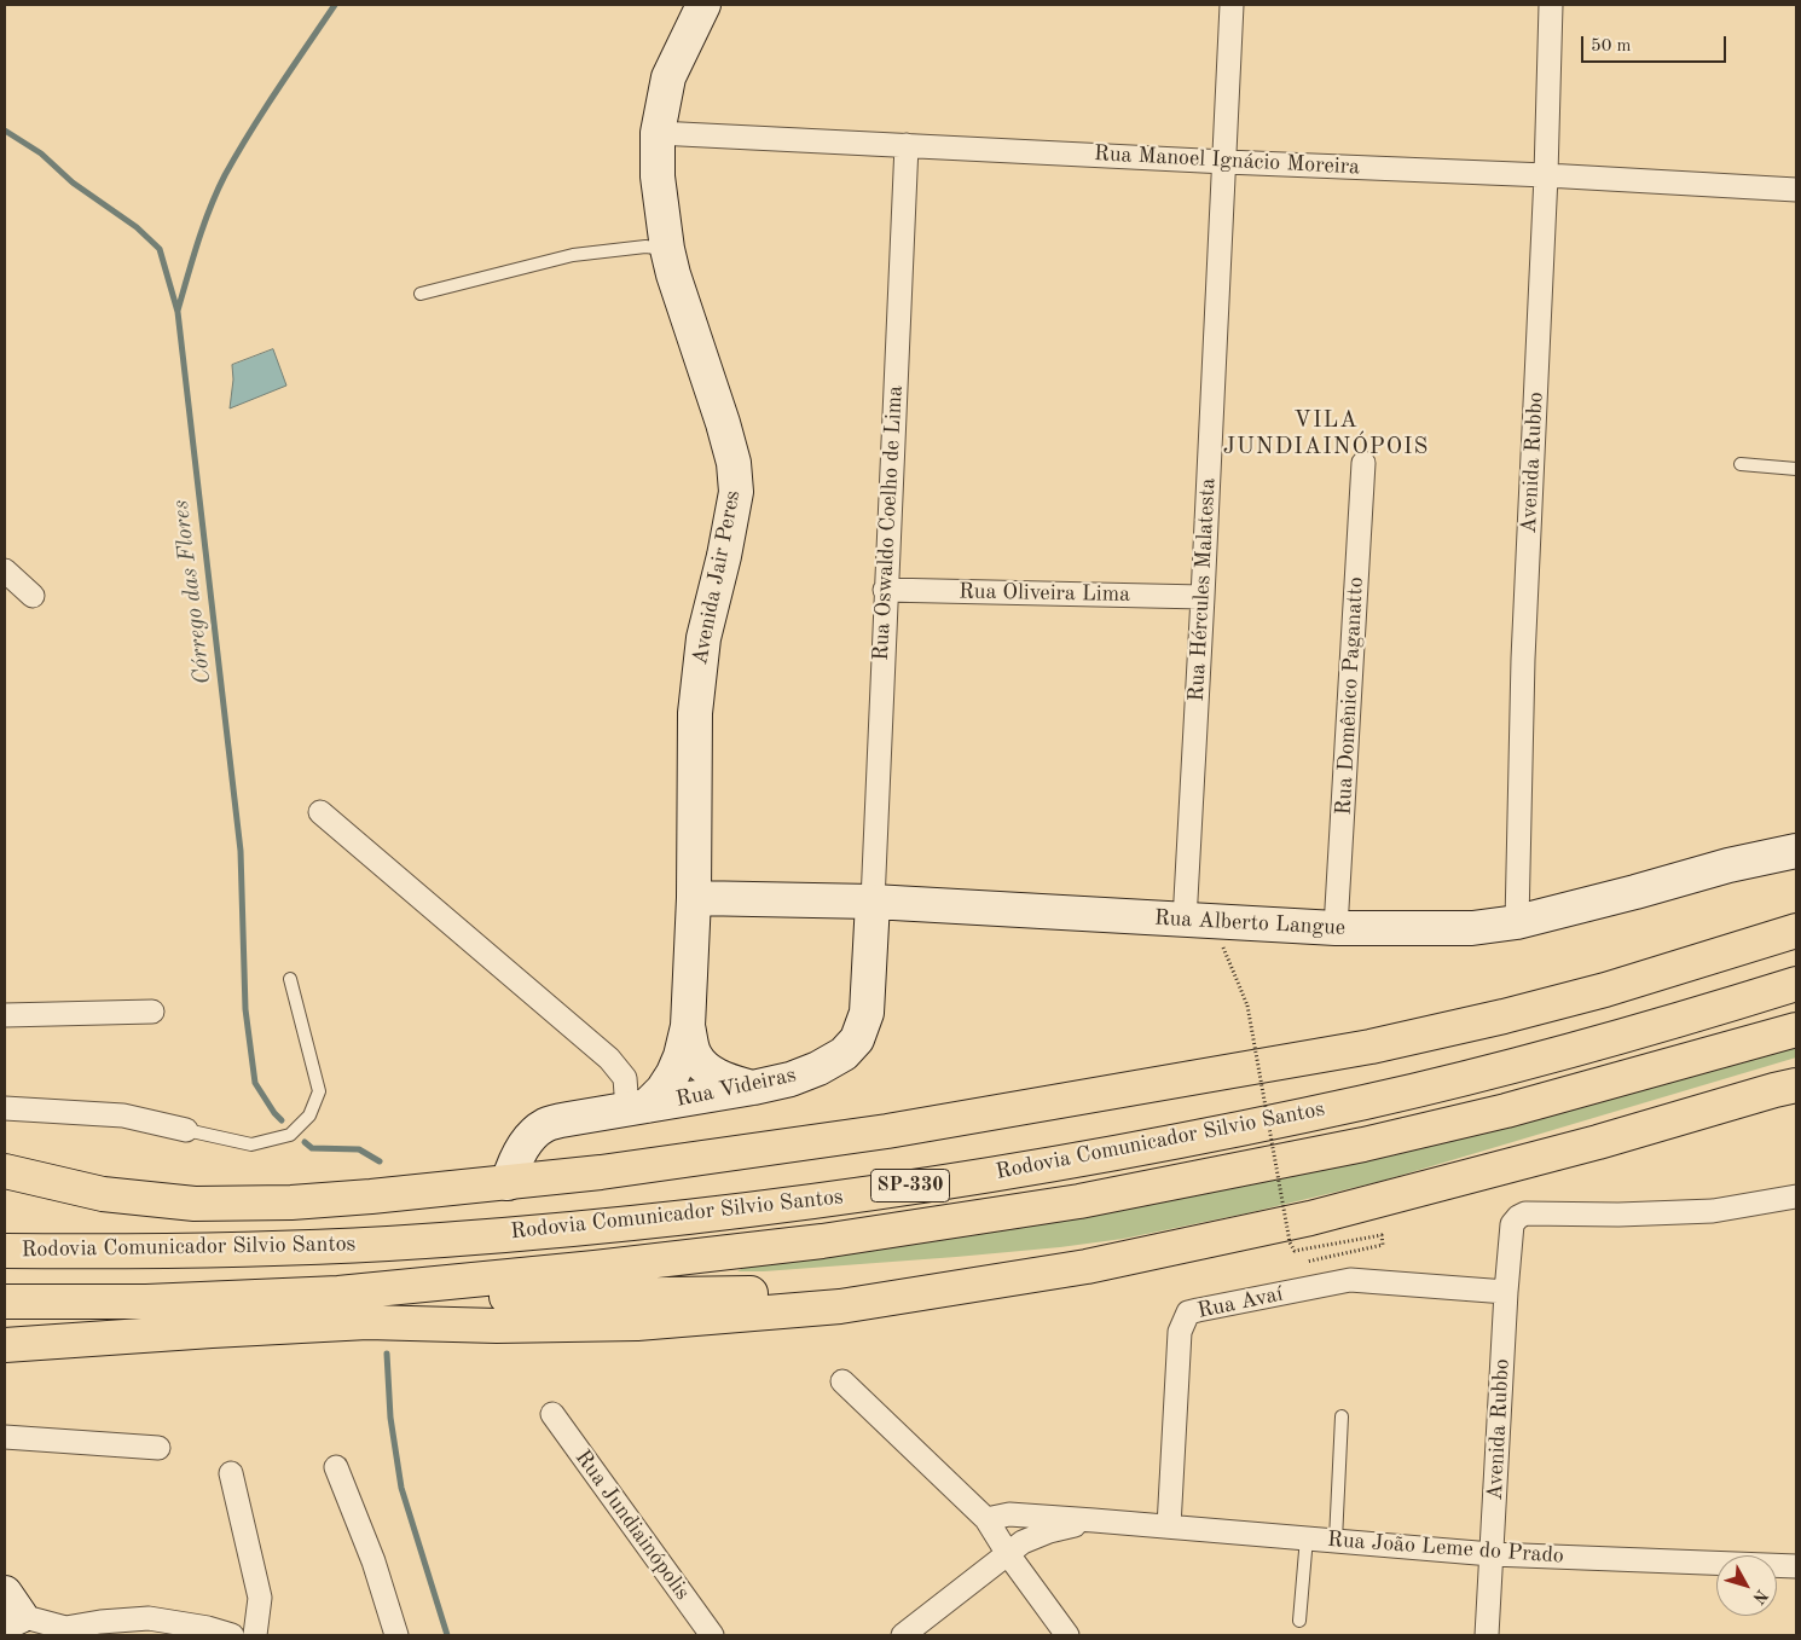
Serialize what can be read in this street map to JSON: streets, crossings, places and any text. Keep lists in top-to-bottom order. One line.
{"streets":{"highway":["Rodovia Comunicador Silvio Santos","SP-330"],"street":["Rua Manoel Ignácio Moreira","Avenida Rubbo","Rua Oswaldo Coelho de Lima","Avenida Jair Peres","Rua Hércules Malatesta","Rua Oliveira Lima","Rua Domênico Paganatto","Rua Alberto Langue","Rua Videiras","Rua Avaí","Rua Jundiainópolis","Rua João Leme do Prado"]},"crossings":[["Rua Manoel Ignácio Moreira","Avenida Rubbo"],["Rua Manoel Ignácio Moreira","Rua Oswaldo Coelho de Lima"],["Rua Manoel Ignácio Moreira","Avenida Jair Peres"],["Rua Manoel Ignácio Moreira","Rua Hércules Malatesta"],["Avenida Rubbo","Rua Alberto Langue"],["Avenida Rubbo","Rua Avaí"],["Avenida Rubbo","Rua João Leme do Prado"],["Rua Oswaldo Coelho de Lima","Avenida Jair Peres"],["Rua Oswaldo Coelho de Lima","Rua Oliveira Lima"],["Rua Oswaldo Coelho de Lima","Rua Alberto Langue"],["Rua Oswaldo Coelho de Lima","Rua Videiras"],["Avenida Jair Peres","Rua Alberto Langue"],["Avenida Jair Peres","Rua Videiras"],["Rua Hércules Malatesta","Rua Oliveira Lima"],["Rua Hércules Malatesta","Rua Alberto Langue"],["Rua Domênico Paganatto","Rua Alberto Langue"],["Rua Alberto Langue","Rua Videiras"],["Rua Avaí","Rua João Leme do Prado"]],"districts":["VILA JUNDIAINÓPOIS"],"water":["Córrego das Flores"],"scale_bar":"50 m","north":"bottom right"}
